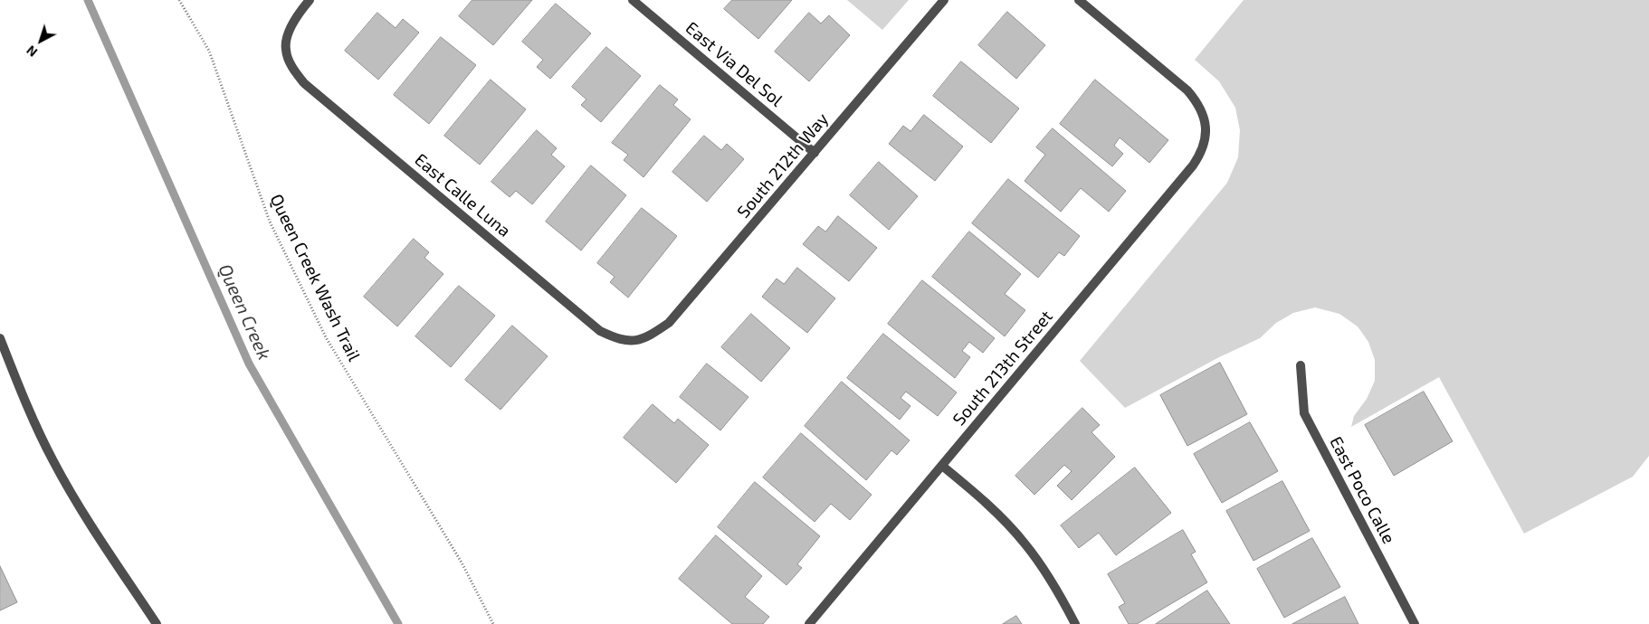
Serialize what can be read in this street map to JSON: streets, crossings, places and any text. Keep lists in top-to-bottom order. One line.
{"streets":{"street":["East Via Del Sol","South 212th Way","East Calle Luna","South 213th Street","East Poco Calle"],"path":["Queen Creek Wash Trail"]},"crossings":[["East Via Del Sol","South 212th Way"],["South 212th Way","East Calle Luna"]],"water":["Queen Creek"],"north":"bottom left"}
